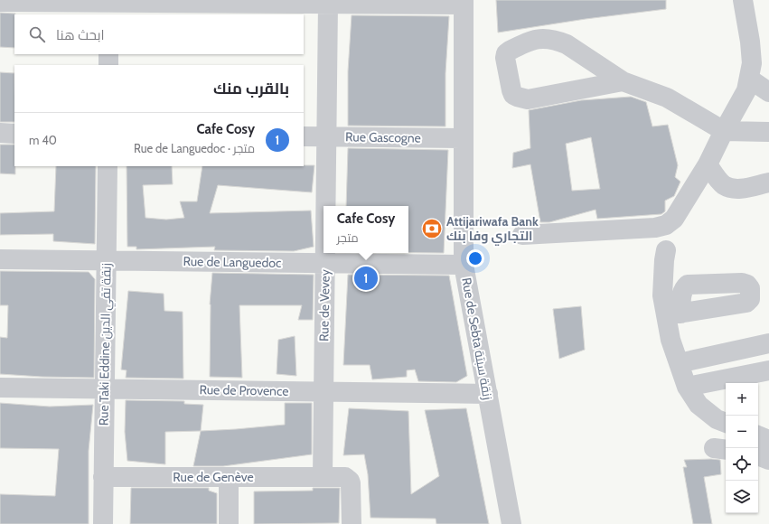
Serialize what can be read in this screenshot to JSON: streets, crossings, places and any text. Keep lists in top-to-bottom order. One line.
{"streets":{"street":["Rue Gascogne","Rue de Languedoc","Rue de Vevey","Rue de Sebta زنقة سبتة","Rue Taki Eddine زنقة تقي الدين","Rue de Provence","Rue de Genève"]},"crossings":[["Rue Gascogne","Rue de Vevey"],["Rue Gascogne","Rue de Sebta زنقة سبتة"],["Rue de Languedoc","Rue de Vevey"],["Rue de Languedoc","Rue de Sebta زنقة سبتة"],["Rue de Languedoc","Rue Taki Eddine زنقة تقي الدين"],["Rue de Vevey","Rue de Provence"],["Rue de Vevey","Rue de Genève"],["Rue de Sebta زنقة سبتة","Rue de Provence"],["Rue Taki Eddine زنقة تقي الدين","Rue de Provence"],["Rue Taki Eddine زنقة تقي الدين","Rue de Genève"]],"places":{"bank":["Attijariwafa Bank التجاري وفا بنك"]},"page":{"search":"ابحث هنا","heading":"بالقرب منك","list":[{"mark":"1","name":"Cafe Cosy","note":"متجر · Rue de Languedoc","value":"40 m"}],"popup":["Cafe Cosy","متجر"],"pins":"1","map_buttons":["+","−"]}}
